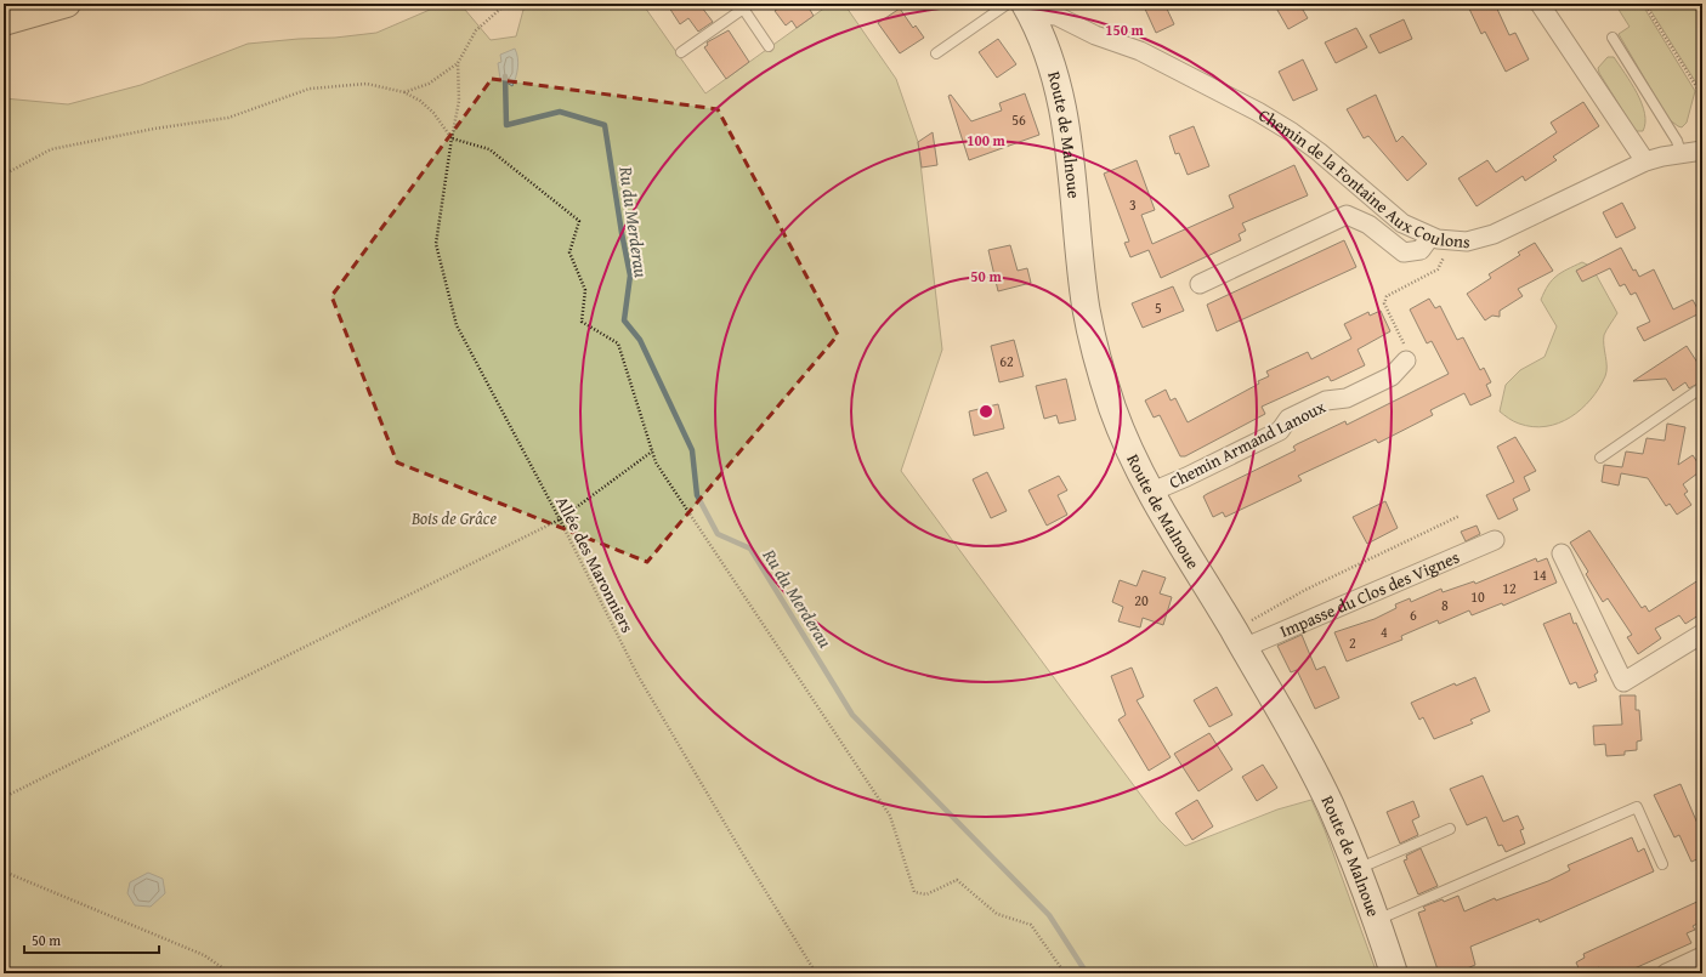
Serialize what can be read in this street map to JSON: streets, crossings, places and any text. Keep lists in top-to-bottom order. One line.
{"streets":{"main road":["Route de Malnoue"],"street":["Chemin de la Fontaine Aux Coulons","Chemin Armand Lanoux","Impasse du Clos des Vignes"],"path":["Allée des Maronniers"]},"crossings":[["Route de Malnoue","Chemin de la Fontaine Aux Coulons"],["Route de Malnoue","Chemin Armand Lanoux"],["Route de Malnoue","Impasse du Clos des Vignes"]],"water":["Ru du Merderau"],"parks":["Bois de Grâce"],"house_numbers":["56","3","5","62","14","12","10","20","8","6","4","2"],"scale_bar":"50 m","rings":["150 m","100 m","50 m"]}
